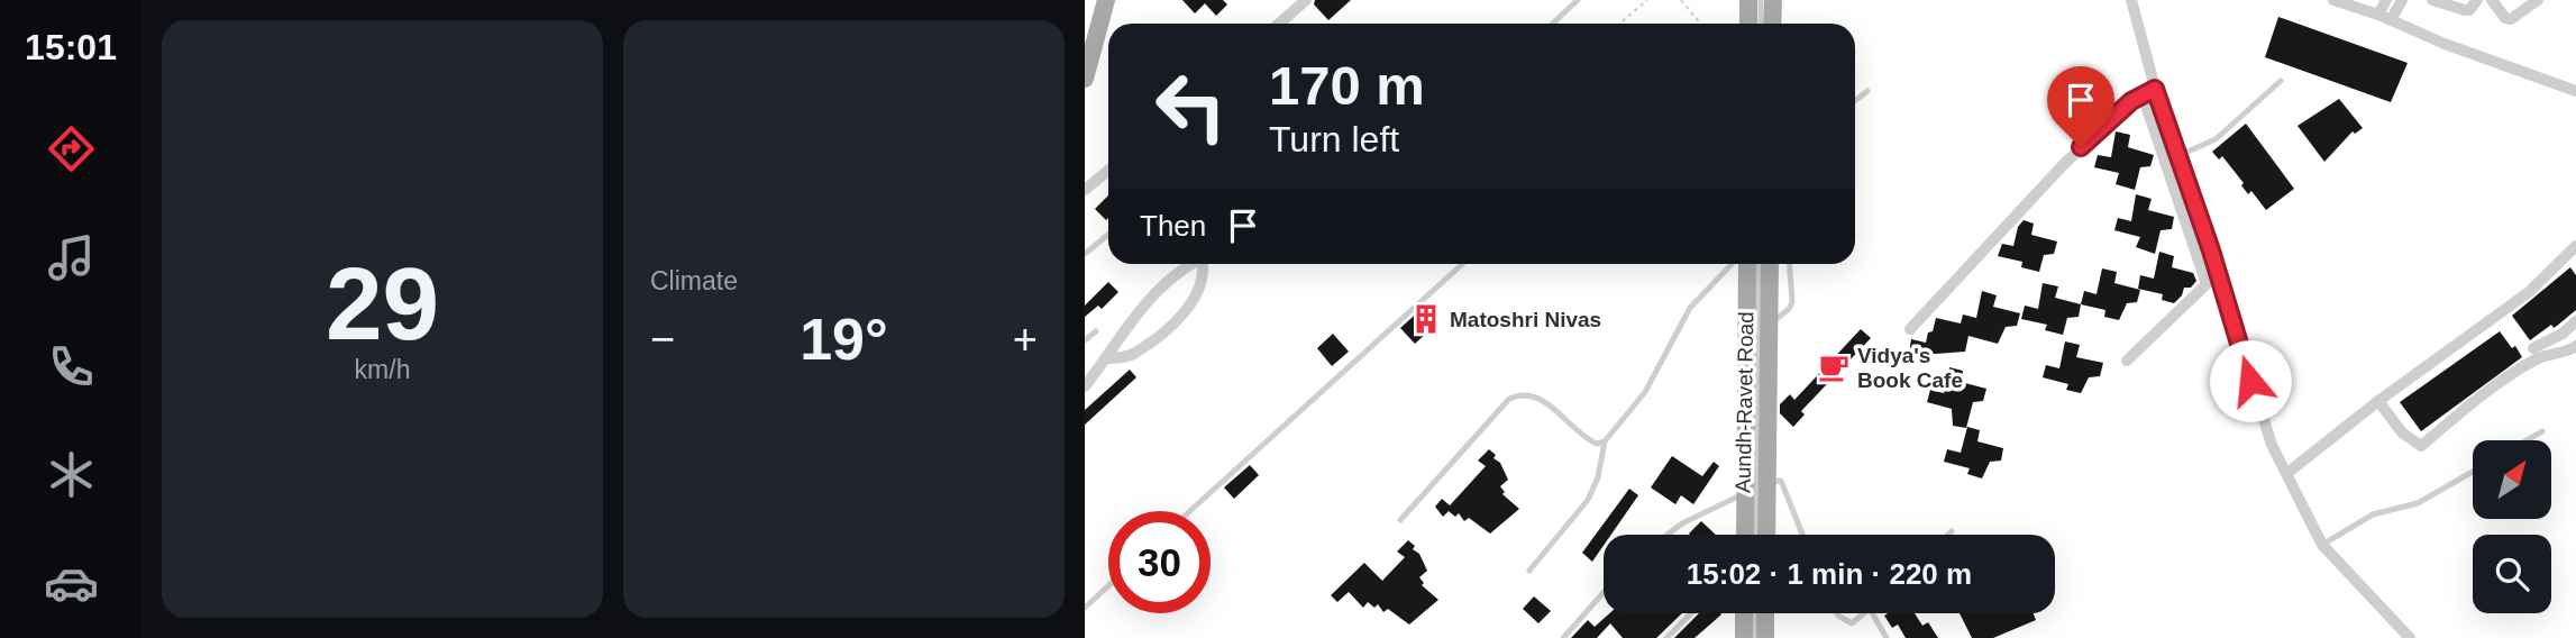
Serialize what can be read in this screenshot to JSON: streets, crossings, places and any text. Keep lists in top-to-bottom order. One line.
{"streets":{"main road":["Aundh-Ravet Road"]},"places":{"building":["Matoshri Nivas"],"cafe":["Vidya's Book Cafe"]},"north":"top right","page":{"tabs":"15:01","tile":[["29","km/h"],"Climate"],"turn":["170 m","Turn left"],"then":"Then","heat":["−","19°","+"],"limit":"30","trip":"15:02 · 1 min · 220 m"}}
